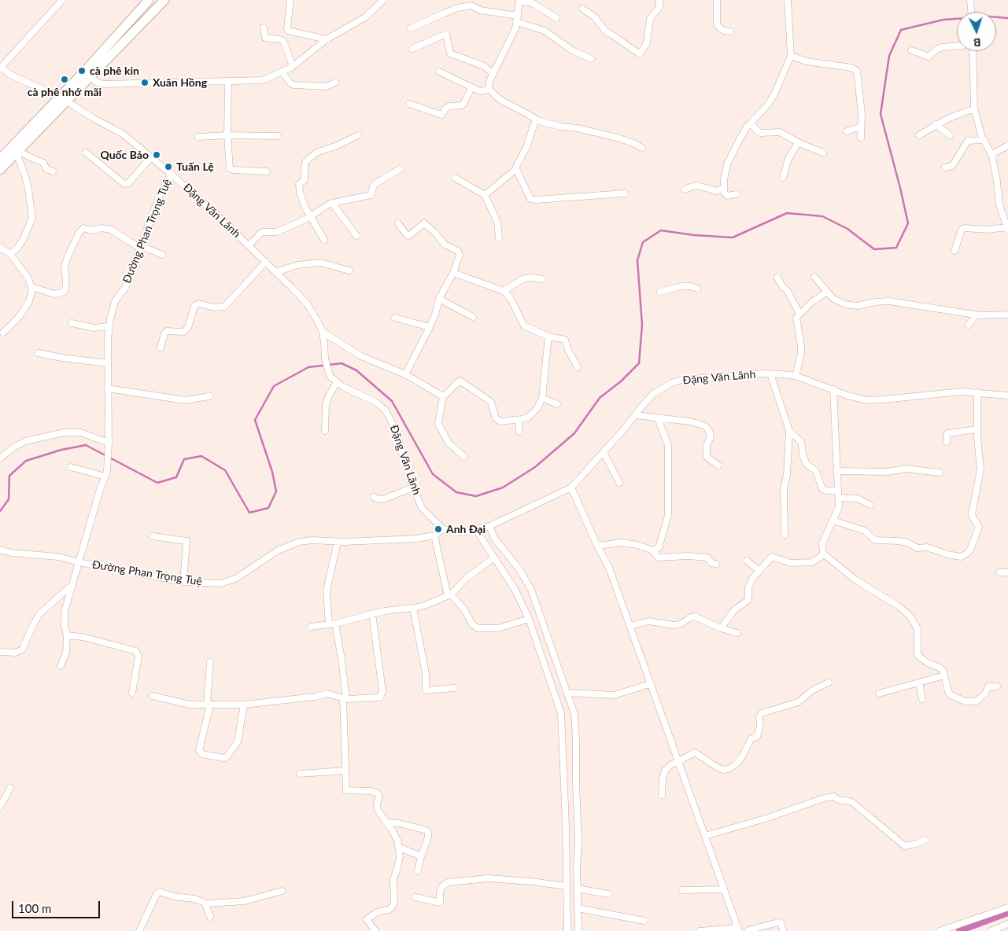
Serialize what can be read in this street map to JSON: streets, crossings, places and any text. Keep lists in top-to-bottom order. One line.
{"streets":{"street":["Đặng Văn Lãnh","Đường Phan Trọng Tuệ"]},"crossings":[["Đặng Văn Lãnh","Đường Phan Trọng Tuệ"]],"places":["cà phê kin","cà phê nhớ mãi","Xuân Hồng","Quốc Bảo","Tuấn Lệ","Anh Đại"],"scale_bar":"100 m","north":"bottom"}
